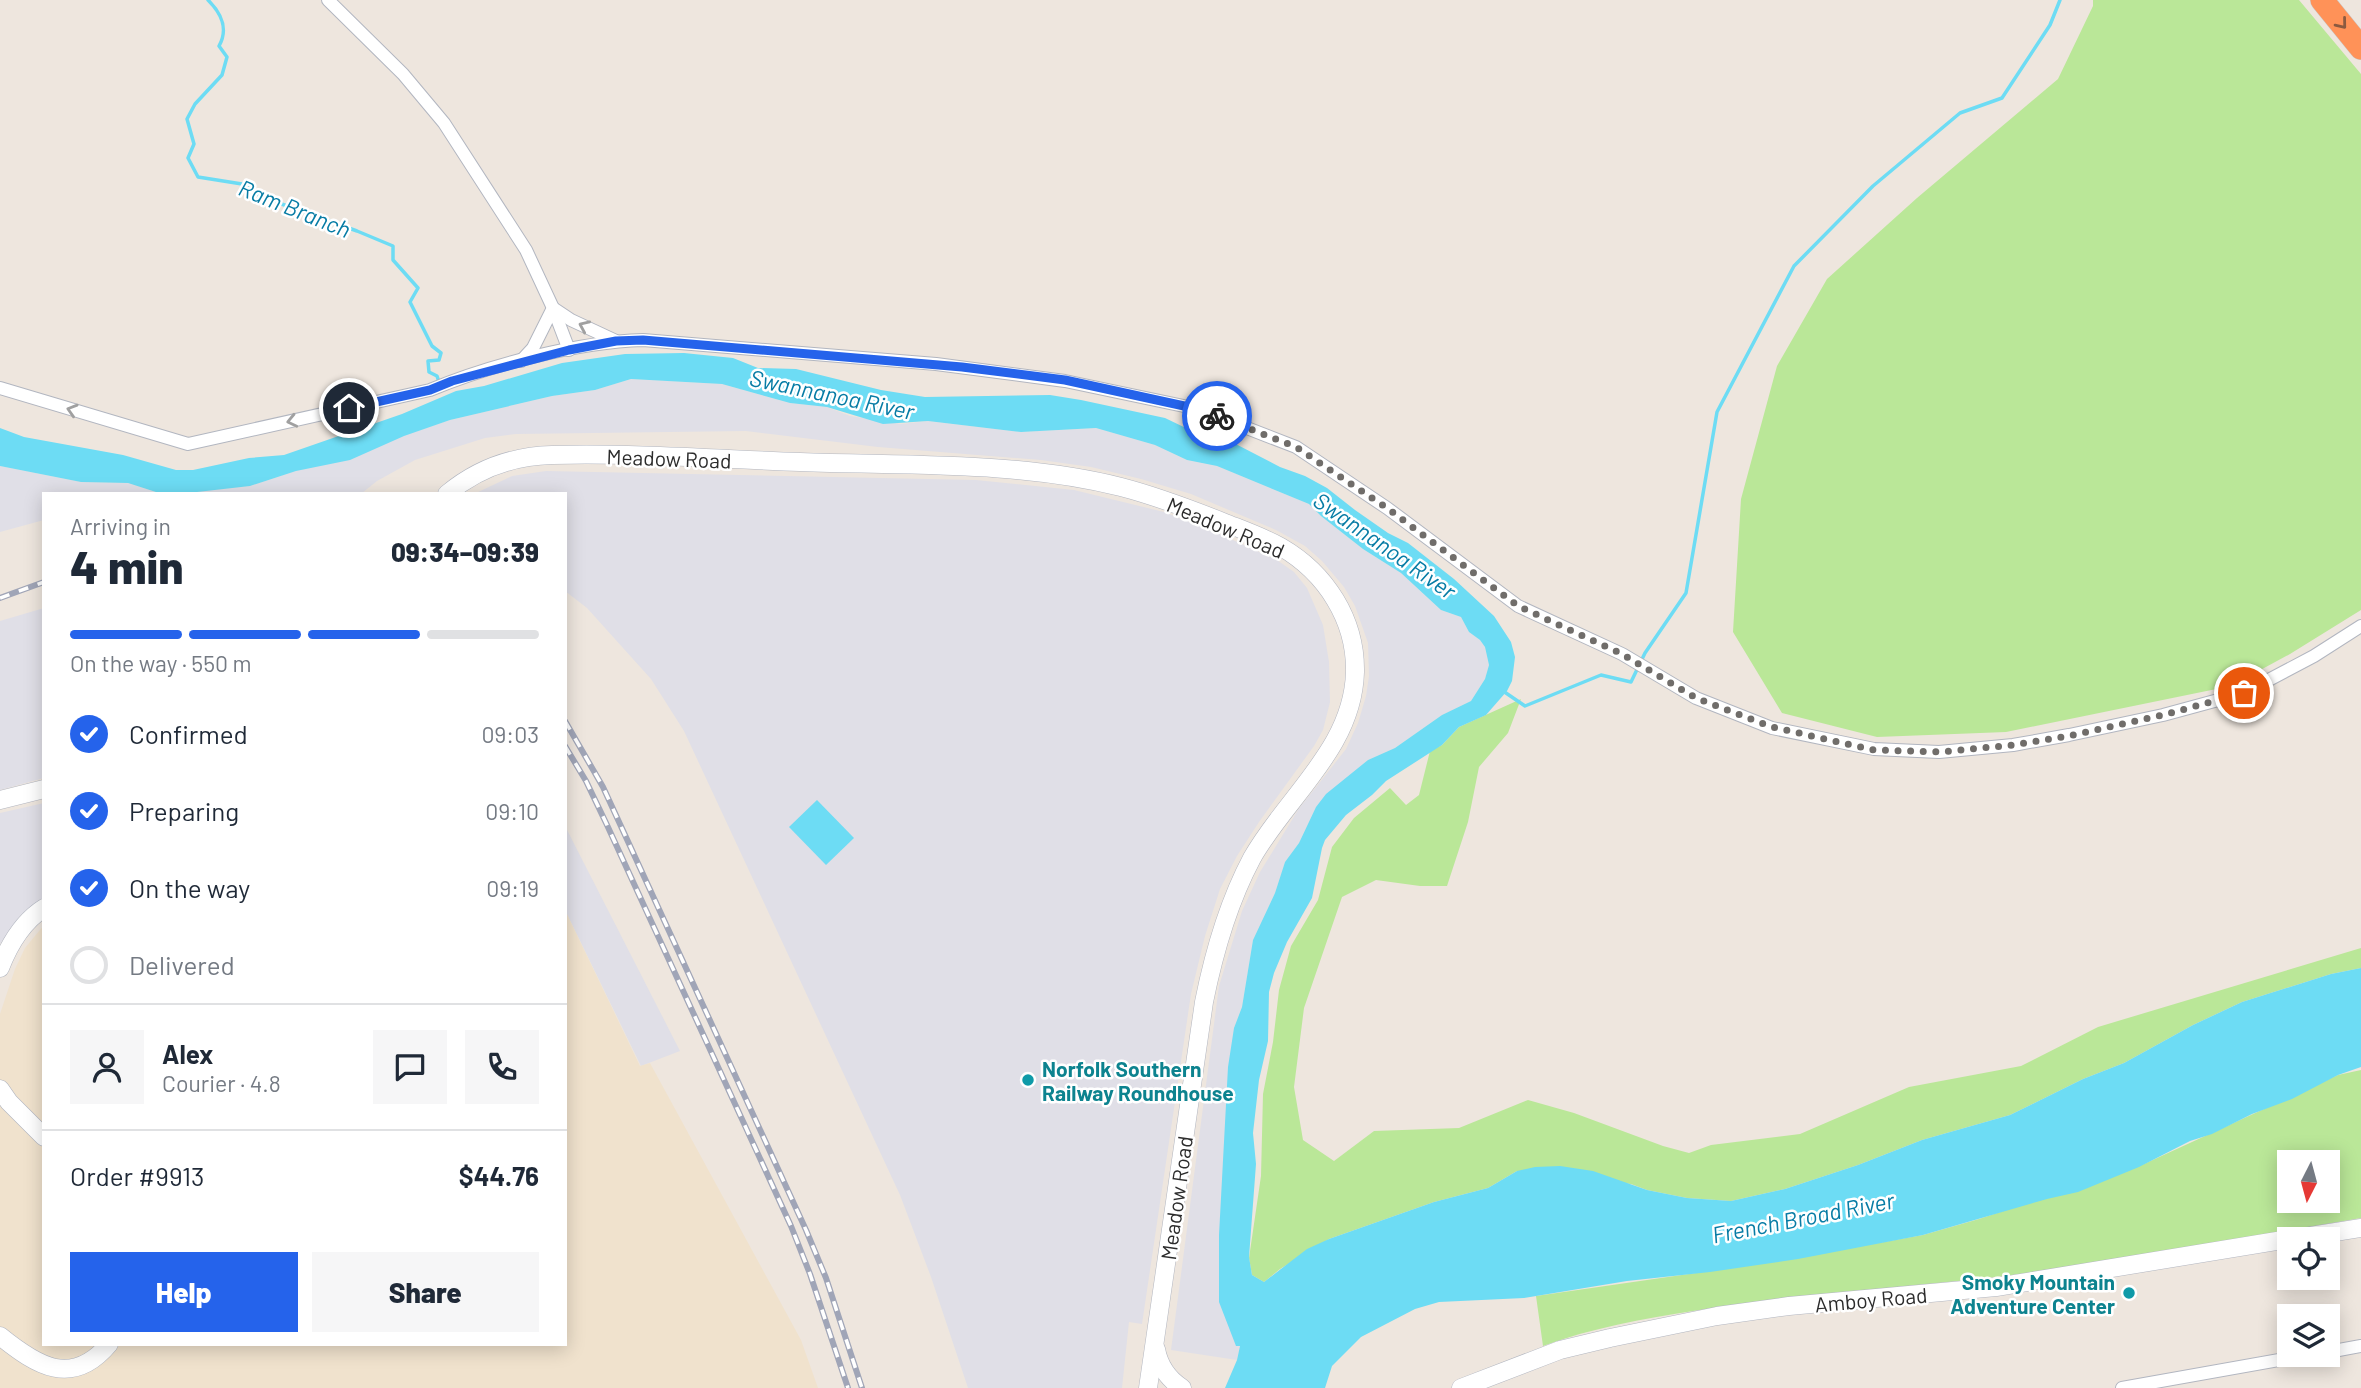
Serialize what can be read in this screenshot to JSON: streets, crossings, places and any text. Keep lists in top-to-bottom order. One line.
{"streets":{"main road":["Meadow Road","Amboy Road"]},"water":["Ram Branch","Swannanoa River","French Broad River"],"places":["Norfolk Southern Railway Roundhouse","Smoky Mountain Adventure Center"],"north":"bottom","page":{"heading":["4 min","Arriving in","09:34–09:39"],"panel":["Alex","Courier · 4.8","Order #9913","$44.76"],"bar":"On the way · 550 m","list":[["Confirmed","09:03"],["Preparing","09:10"],["On the way","09:19"],"Delivered"],"buttons":["Help","Share"]}}
